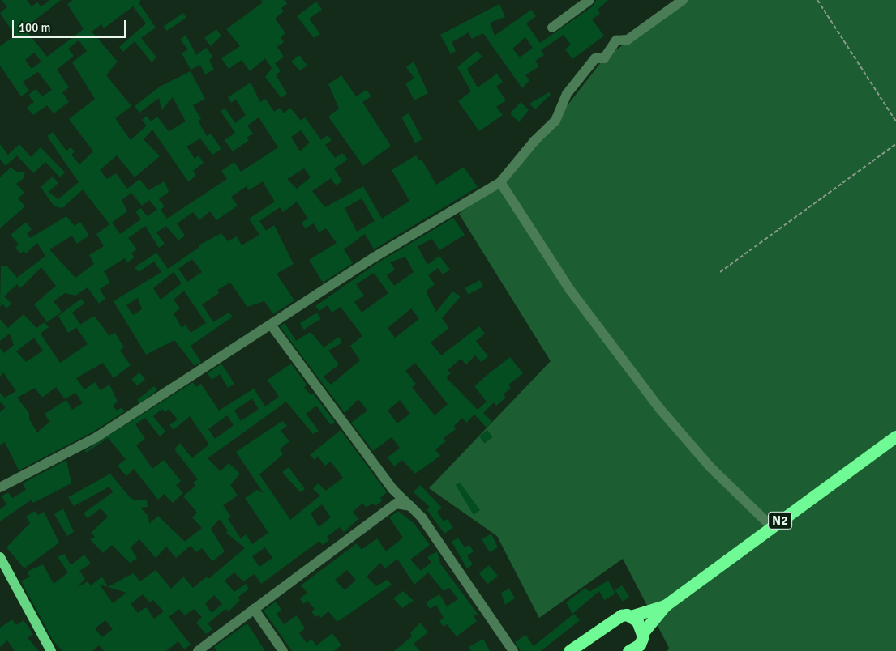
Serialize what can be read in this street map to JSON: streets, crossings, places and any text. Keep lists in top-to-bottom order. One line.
{"streets":{"highway":["N2"]},"scale_bar":"100 m"}
